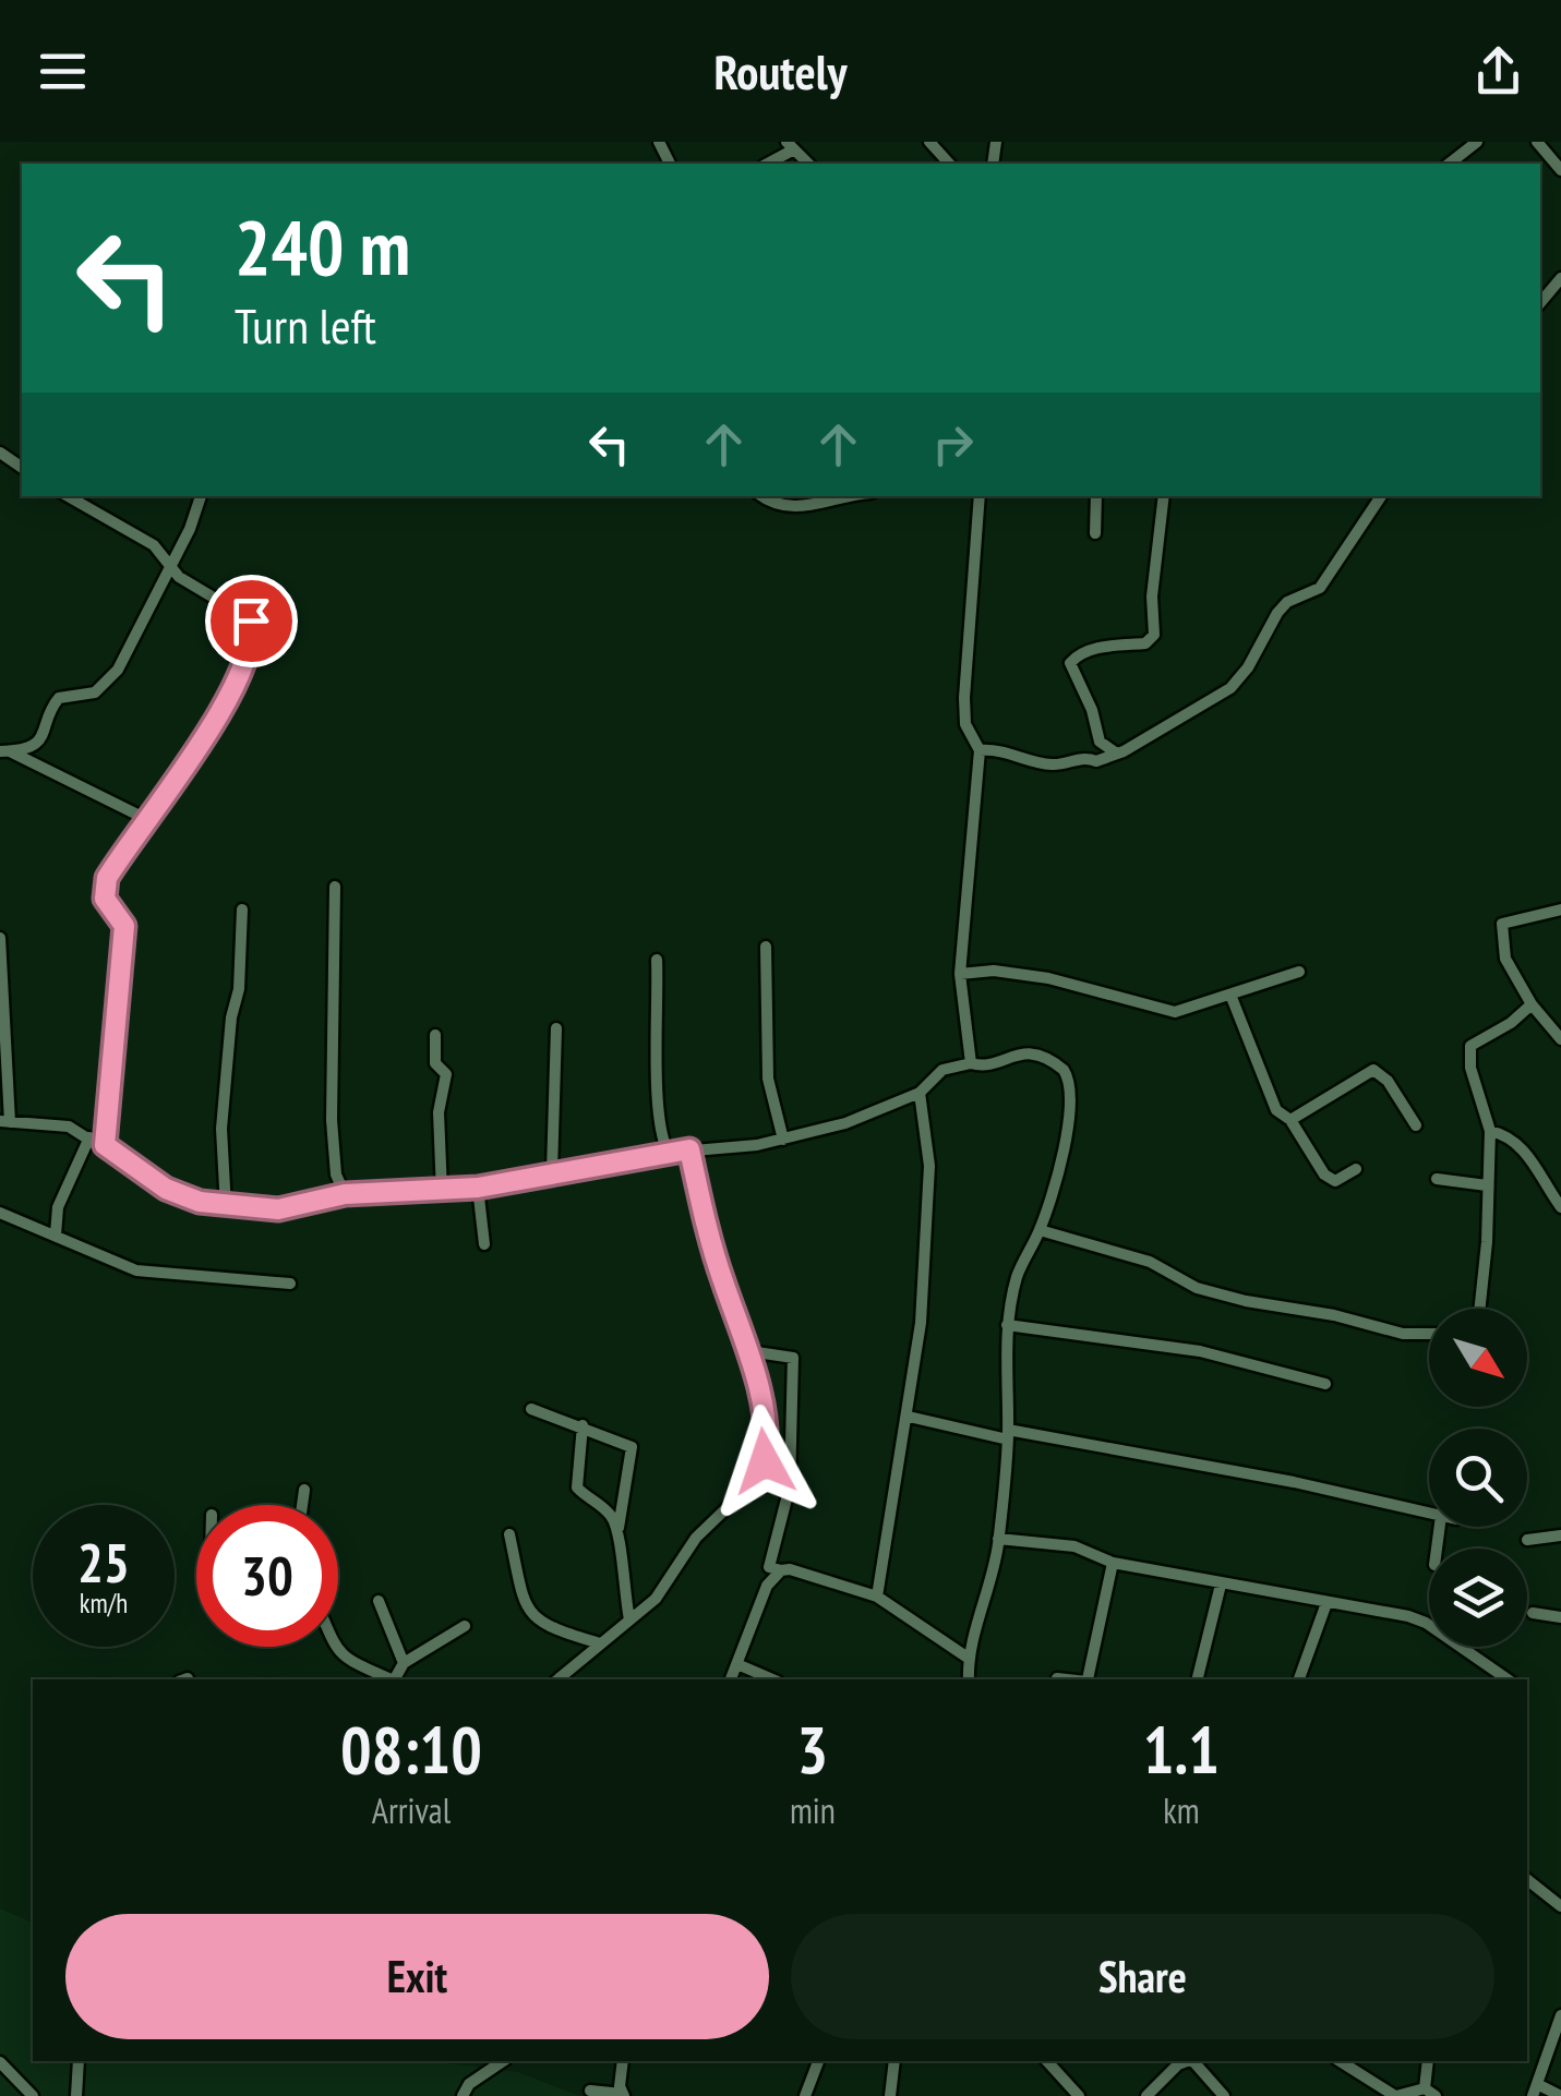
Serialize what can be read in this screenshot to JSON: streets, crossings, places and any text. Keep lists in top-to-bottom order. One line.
{"north":"bottom right","page":{"header":"Routely","turn":["240 m","Turn left"],"speed":"25 km/h","limit":"30","eta":["08:10","Arrival","3","min","1.1","km"],"buttons":["Exit","Share"]}}
